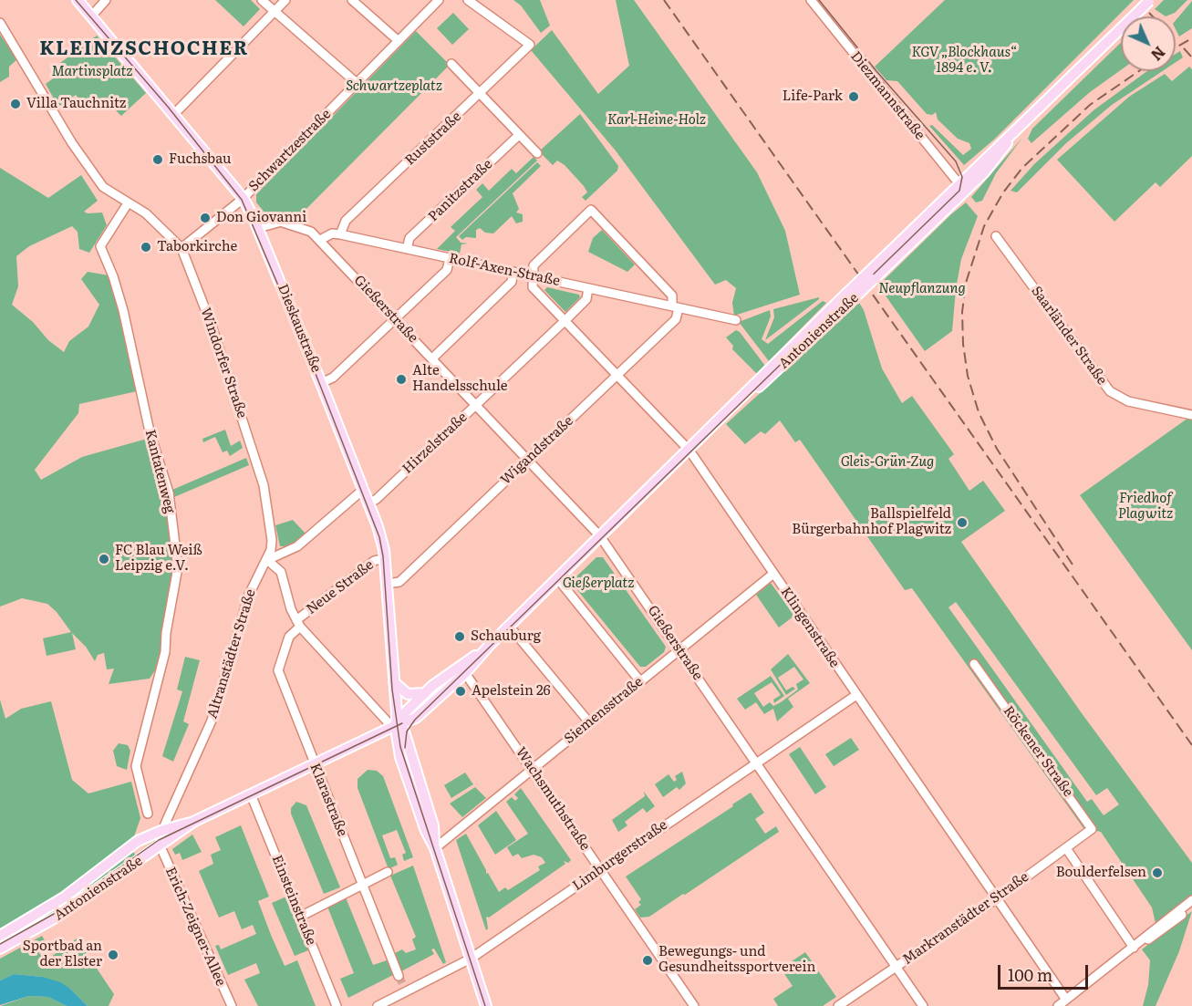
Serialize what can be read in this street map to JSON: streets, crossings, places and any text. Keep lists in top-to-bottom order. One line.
{"streets":{"main road":["Dieskaustraße","Antonienstraße"],"street":["Diezmannstraße","Ruststraße","Schwartzestraße","Panitzstraße","Rolf-Axen-Straße","Gießerstraße","Saarländer Straße","Windorfer Straße","Hirzelstraße","Wigandstraße","Kantatenweg","Neue Straße","Klingenstraße","Altranstädter Straße","Siemensstraße","Röckener Straße","Wachsmuthstraße","Klarastraße","Limburgerstraße","Einsteinstraße","Markranstädter Straße","Erich-Zeigner-Allee"]},"crossings":[["Diezmannstraße","Antonienstraße"],["Ruststraße","Rolf-Axen-Straße"],["Schwartzestraße","Dieskaustraße"],["Schwartzestraße","Windorfer Straße"],["Panitzstraße","Rolf-Axen-Straße"],["Rolf-Axen-Straße","Gießerstraße"],["Rolf-Axen-Straße","Hirzelstraße"],["Rolf-Axen-Straße","Wigandstraße"],["Rolf-Axen-Straße","Klingenstraße"],["Gießerstraße","Antonienstraße"],["Gießerstraße","Hirzelstraße"],["Gießerstraße","Wigandstraße"],["Gießerstraße","Siemensstraße"],["Gießerstraße","Limburgerstraße"],["Gießerstraße","Markranstädter Straße"],["Dieskaustraße","Antonienstraße"],["Dieskaustraße","Hirzelstraße"],["Dieskaustraße","Wigandstraße"],["Dieskaustraße","Neue Straße"],["Antonienstraße","Klingenstraße"],["Antonienstraße","Altranstädter Straße"],["Antonienstraße","Wachsmuthstraße"],["Antonienstraße","Klarastraße"],["Antonienstraße","Einsteinstraße"],["Antonienstraße","Erich-Zeigner-Allee"],["Windorfer Straße","Kantatenweg"],["Windorfer Straße","Altranstädter Straße"],["Hirzelstraße","Klingenstraße"],["Wigandstraße","Klingenstraße"],["Neue Straße","Klarastraße"],["Klingenstraße","Siemensstraße"],["Klingenstraße","Limburgerstraße"],["Klingenstraße","Markranstädter Straße"],["Altranstädter Straße","Erich-Zeigner-Allee"],["Siemensstraße","Wachsmuthstraße"],["Röckener Straße","Markranstädter Straße"],["Wachsmuthstraße","Limburgerstraße"]],"districts":["KLEINZSCHOCHER"],"parks":["KGV „Blockhaus“ 1894 e. V.","Martinsplatz","Schwartzeplatz","Karl-Heine-Holz","Neupflanzung","Gleis-Grün-Zug","Friedhof Plagwitz","Gießerplatz"],"places":["Life-Park","Villa Tauchnitz","Fuchsbau","Don Giovanni","Taborkirche","Alte Handelsschule","Ballspielfeld Bürgerbahnhof Plagwitz","FC Blau Weiß Leipzig e.V.","Schauburg","Apelstein 26","Boulderfelsen","Sportbad an der Elster","Bewegungs- und Gesundheitssportverein"],"scale_bar":"100 m","north":"bottom right"}
